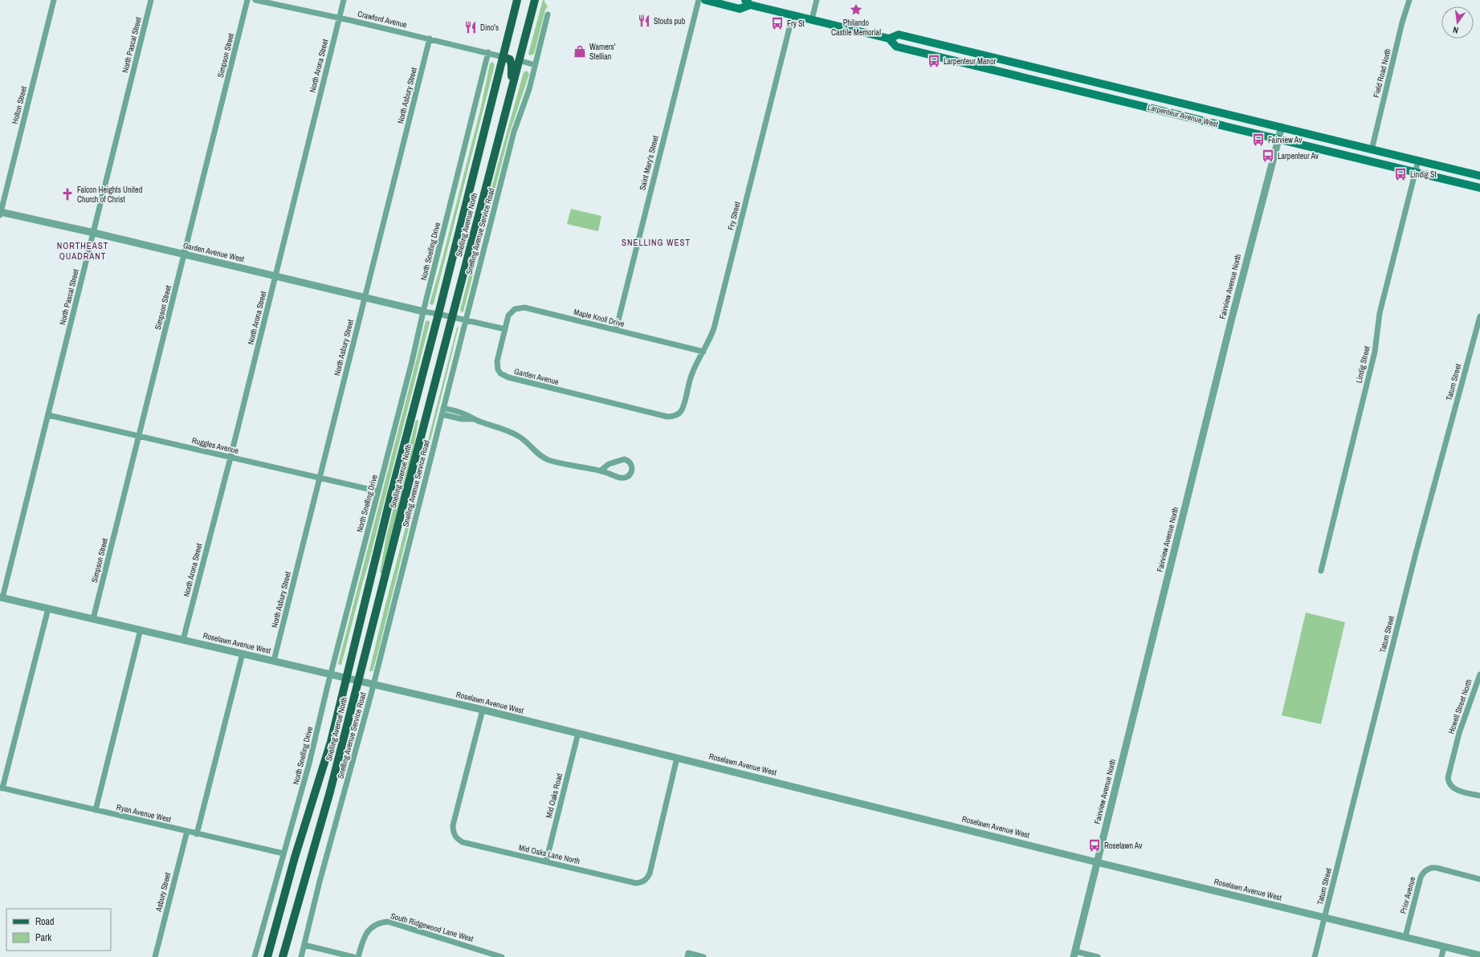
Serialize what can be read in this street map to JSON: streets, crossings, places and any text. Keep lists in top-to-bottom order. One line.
{"streets":{"main road":["Larpenteur Avenue West","Snelling Avenue North"],"street":["Crawford Avenue","North Pascal Street","Simpson Street","North Arona Street","Field Road North","North Asbury Street","Holton Street","Saint Mary's Street","Fry Street","Snelling Avenue Service Road","North Snelling Drive","Garden Avenue West","Fairview Avenue North","Maple Knoll Drive","Lindig Street","Garden Avenue","Tatum Street","Ruggles Avenue","Roselawn Avenue West","Howell Street North","Mid Oaks Road","Ryan Avenue West","Mid Oaks Lane North","Asbury Street","Prior Avenue","South Ridgewood Lane West"]},"crossings":[["Crawford Avenue","North Arona Street"],["Crawford Avenue","North Asbury Street"],["Crawford Avenue","Snelling Avenue North"],["Crawford Avenue","North Snelling Drive"],["North Pascal Street","Garden Avenue West"],["North Pascal Street","Ruggles Avenue"],["North Pascal Street","Roselawn Avenue West"],["Simpson Street","Garden Avenue West"],["Simpson Street","Ruggles Avenue"],["Simpson Street","Roselawn Avenue West"],["North Arona Street","Garden Avenue West"],["North Arona Street","Ruggles Avenue"],["North Arona Street","Roselawn Avenue West"],["Field Road North","Larpenteur Avenue West"],["North Asbury Street","Garden Avenue West"],["North Asbury Street","Ruggles Avenue"],["North Asbury Street","Roselawn Avenue West"],["Holton Street","Garden Avenue West"],["Larpenteur Avenue West","Fry Street"],["Larpenteur Avenue West","Fairview Avenue North"],["Larpenteur Avenue West","Lindig Street"],["Saint Mary's Street","Maple Knoll Drive"],["Fry Street","Maple Knoll Drive"],["Fry Street","Garden Avenue"],["Snelling Avenue North","Roselawn Avenue West"],["Snelling Avenue Service Road","Roselawn Avenue West"],["North Snelling Drive","Garden Avenue West"],["North Snelling Drive","Ruggles Avenue"],["North Snelling Drive","Roselawn Avenue West"],["North Snelling Drive","Ryan Avenue West"],["Fairview Avenue North","Roselawn Avenue West"],["Maple Knoll Drive","Garden Avenue"],["Tatum Street","Roselawn Avenue West"],["Roselawn Avenue West","Mid Oaks Road"],["Roselawn Avenue West","Mid Oaks Lane North"],["Roselawn Avenue West","Prior Avenue"],["Mid Oaks Road","Mid Oaks Lane North"],["Ryan Avenue West","Asbury Street"]],"districts":["SNELLING WEST","NORTHEAST QUADRANT"],"places":{"place":["Philando Castile Memorial"],"restaurant":["Stouts pub","Dino's"],"bus stop":["Fry St","Larpenteur Manor","Fairview Av","Larpenteur Av","Lindig St","Roselawn Av"],"shop":["Warners' Stellian"],"church":["Falcon Heights United Church of Christ"]},"legend":["Road","Park"],"north":"bottom"}
